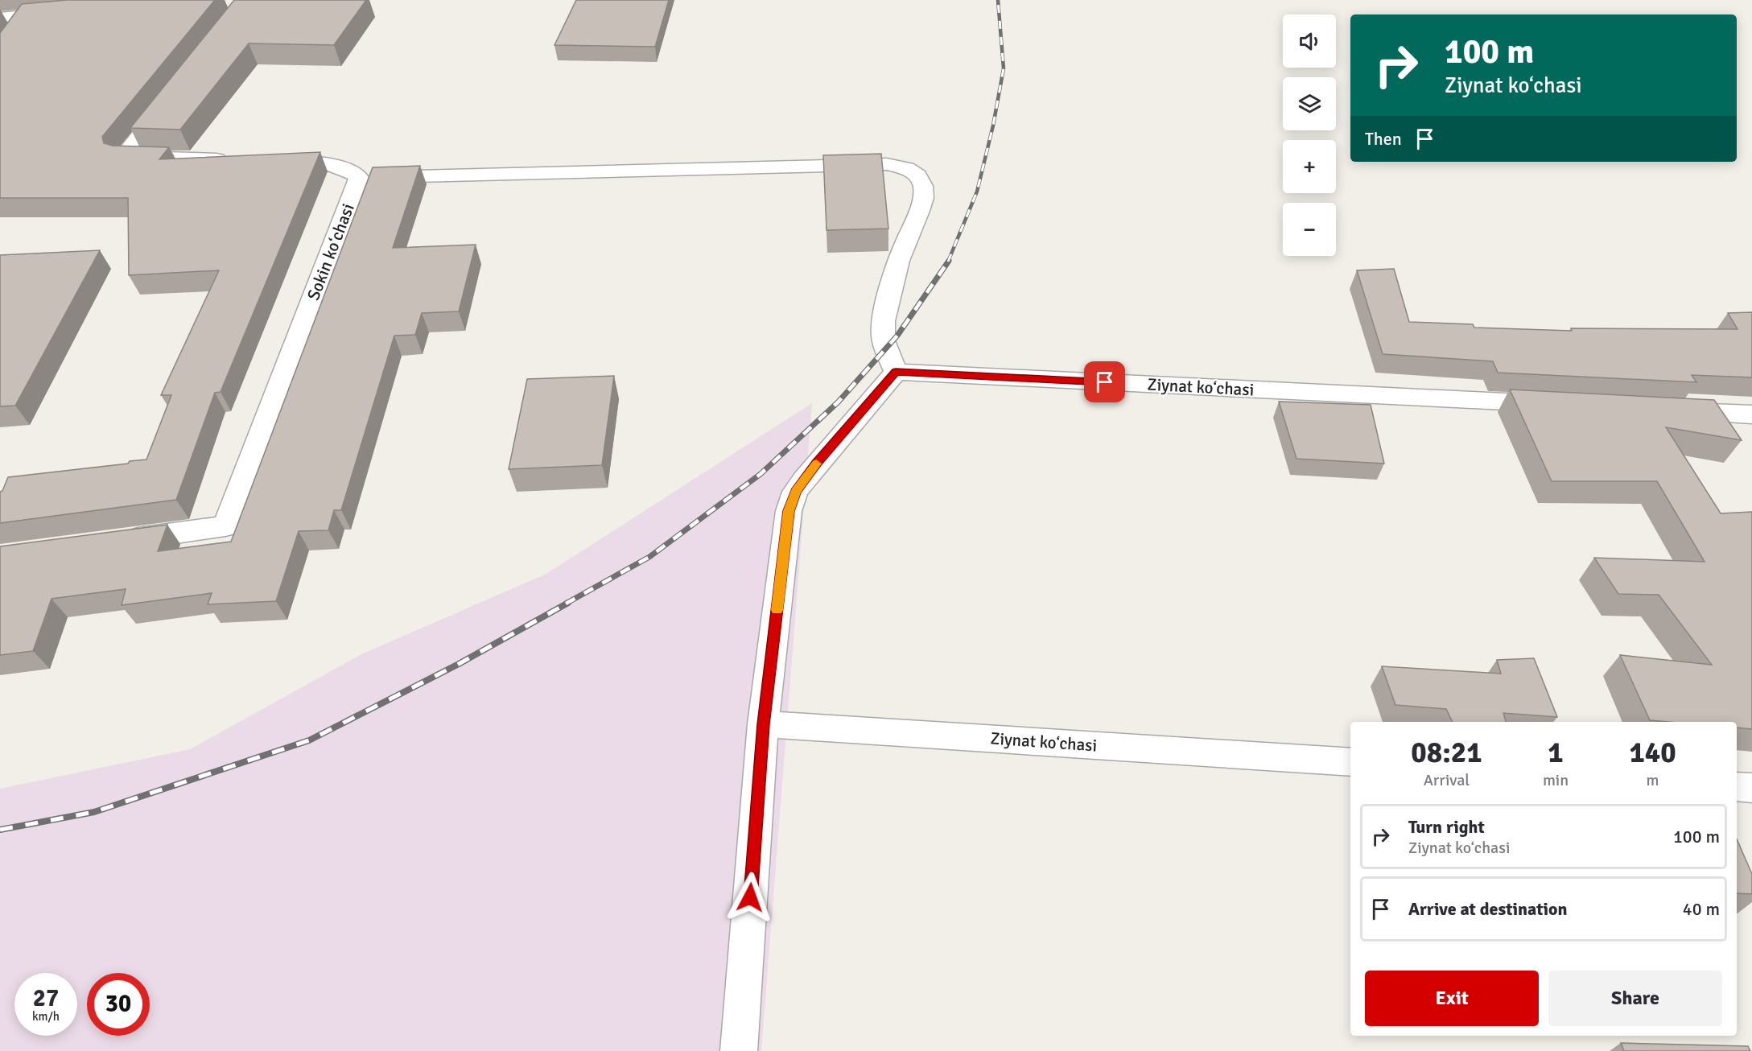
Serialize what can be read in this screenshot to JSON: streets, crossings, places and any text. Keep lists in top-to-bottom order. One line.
{"streets":{"street":["Sokin koʻchasi","Ziynat koʻchasi"]},"page":{"map_buttons":["+","−"],"turn":["100 m","Ziynat koʻchasi"],"then":"Then","eta":["08:21","Arrival","1","min","140","m"],"list":[{"name":"Turn right","note":"Ziynat koʻchasi","value":"100 m"},{"name":"Arrive at destination","value":"40 m"}],"buttons":["Exit","Share"],"speed":"27 km/h","limit":"30"}}
